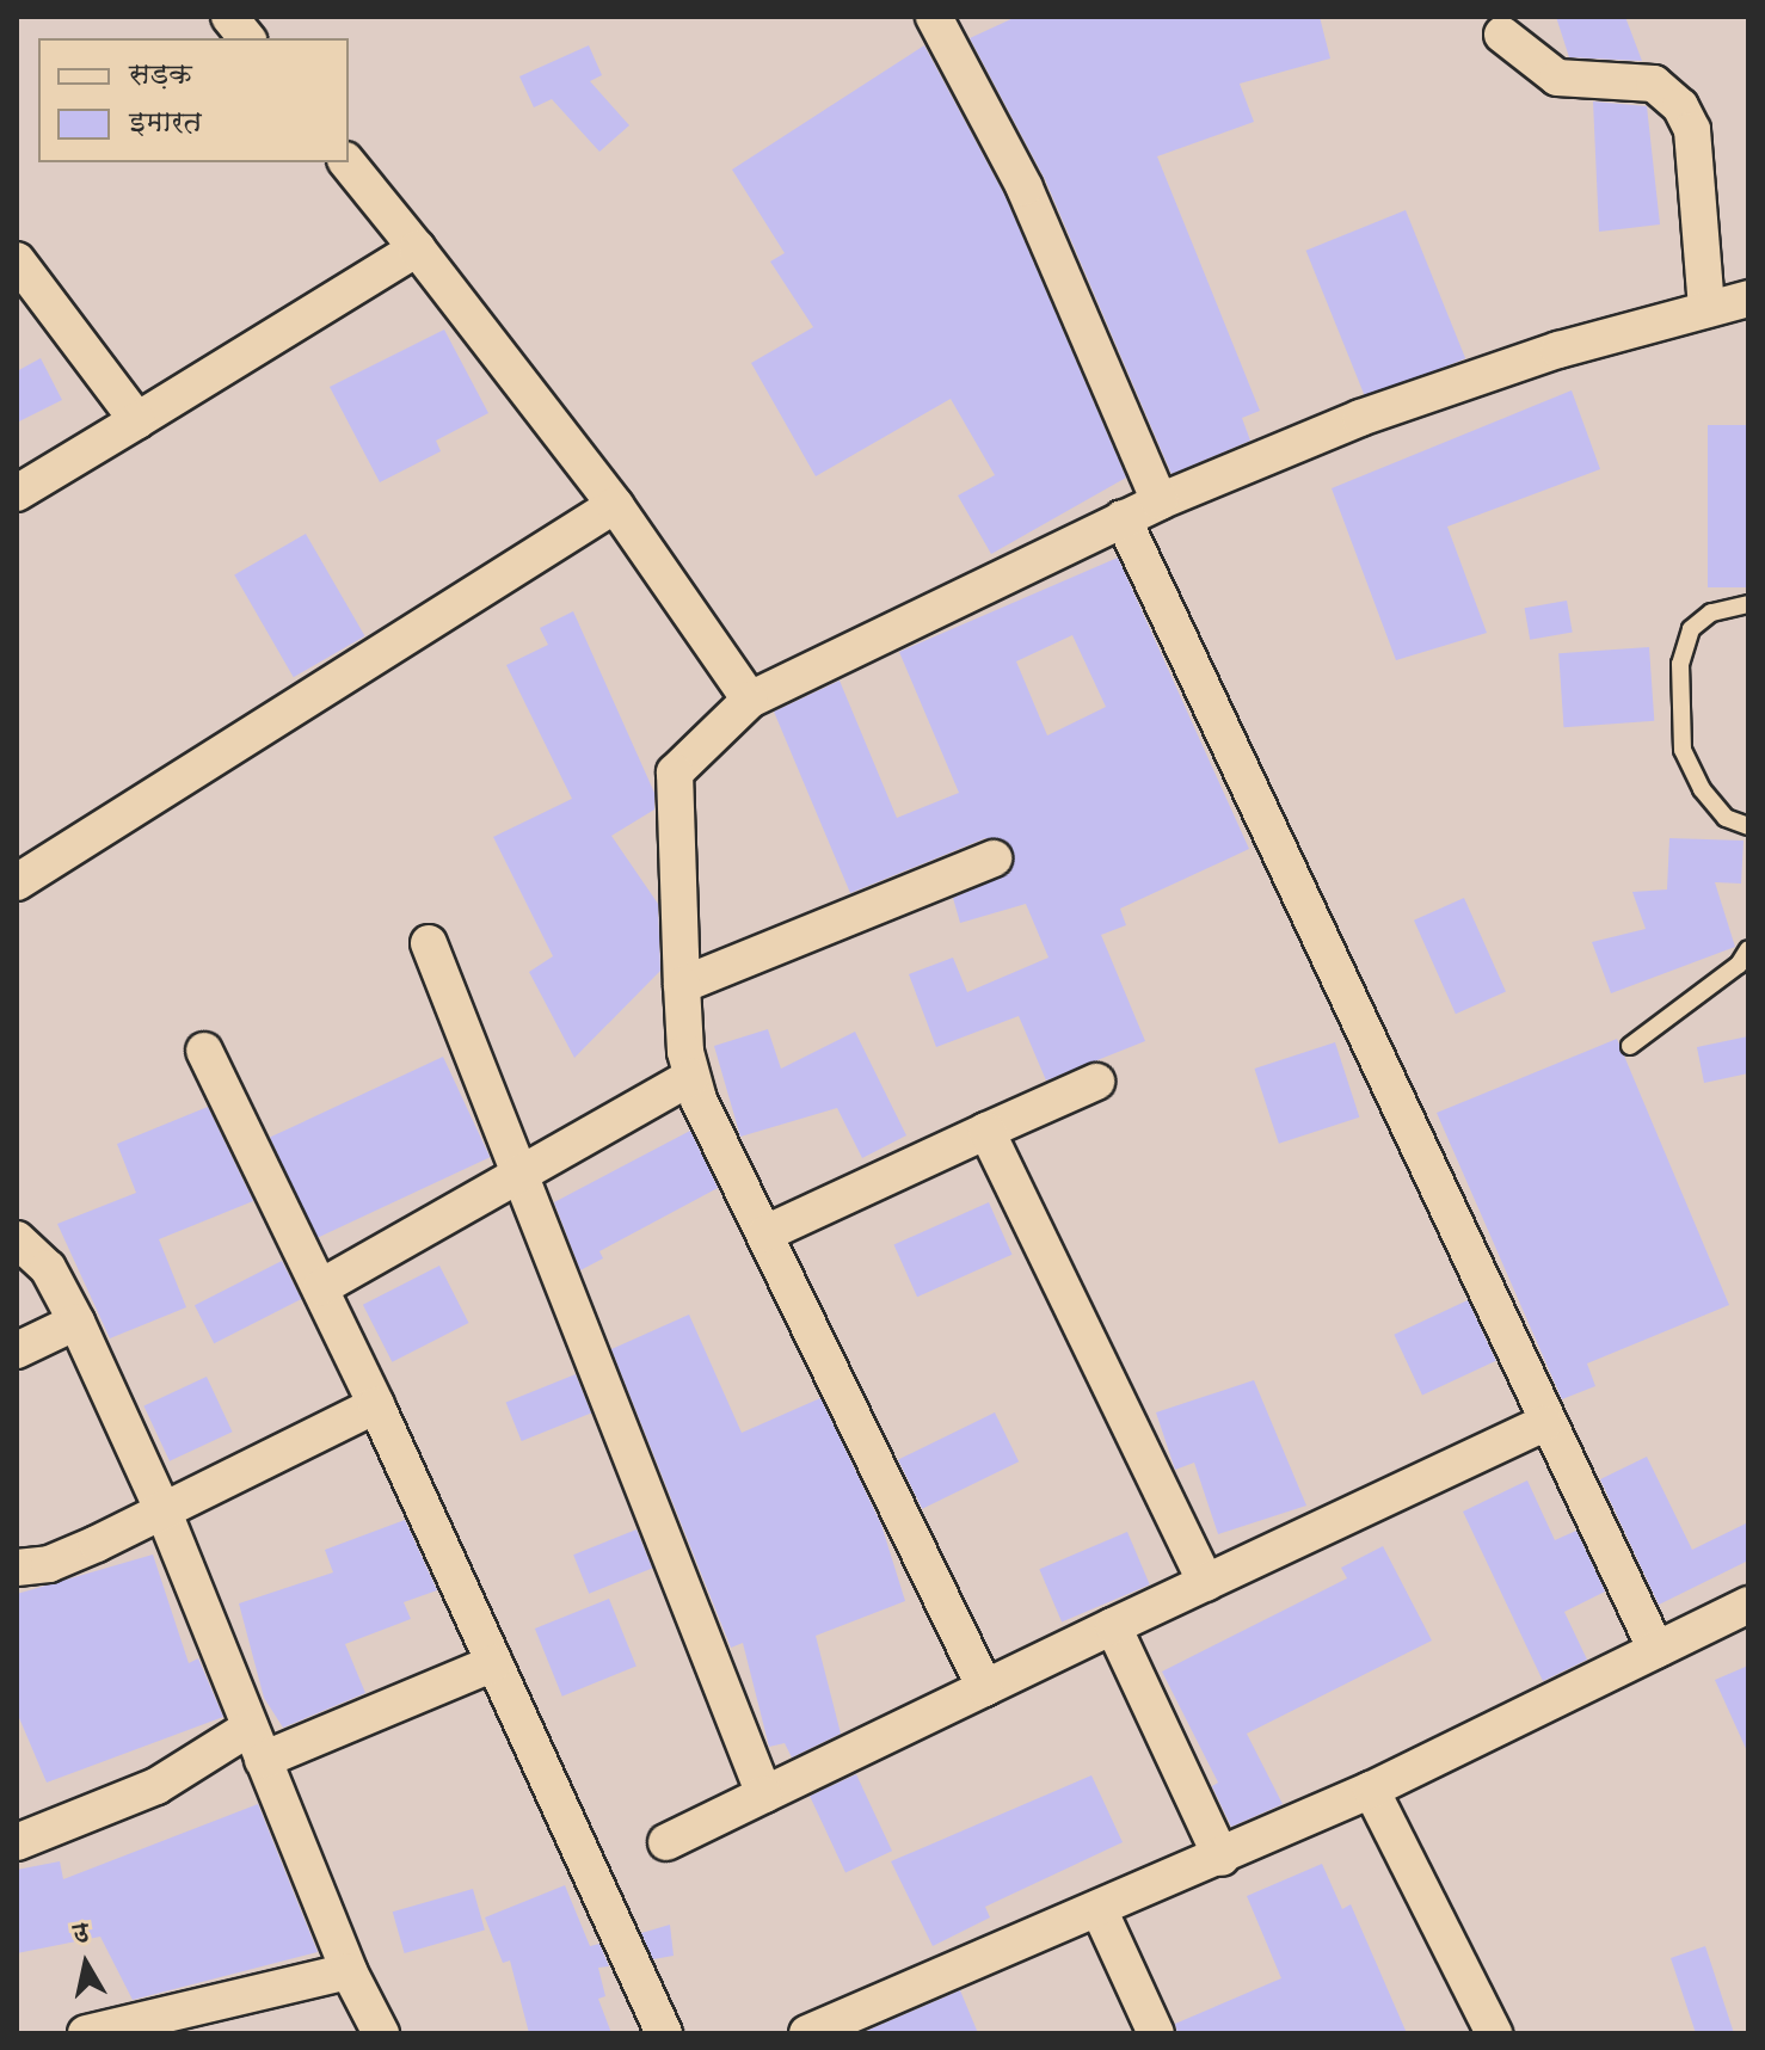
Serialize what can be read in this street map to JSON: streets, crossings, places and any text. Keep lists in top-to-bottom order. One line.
{"legend":["सड़क","इमारत"],"north":"top"}
